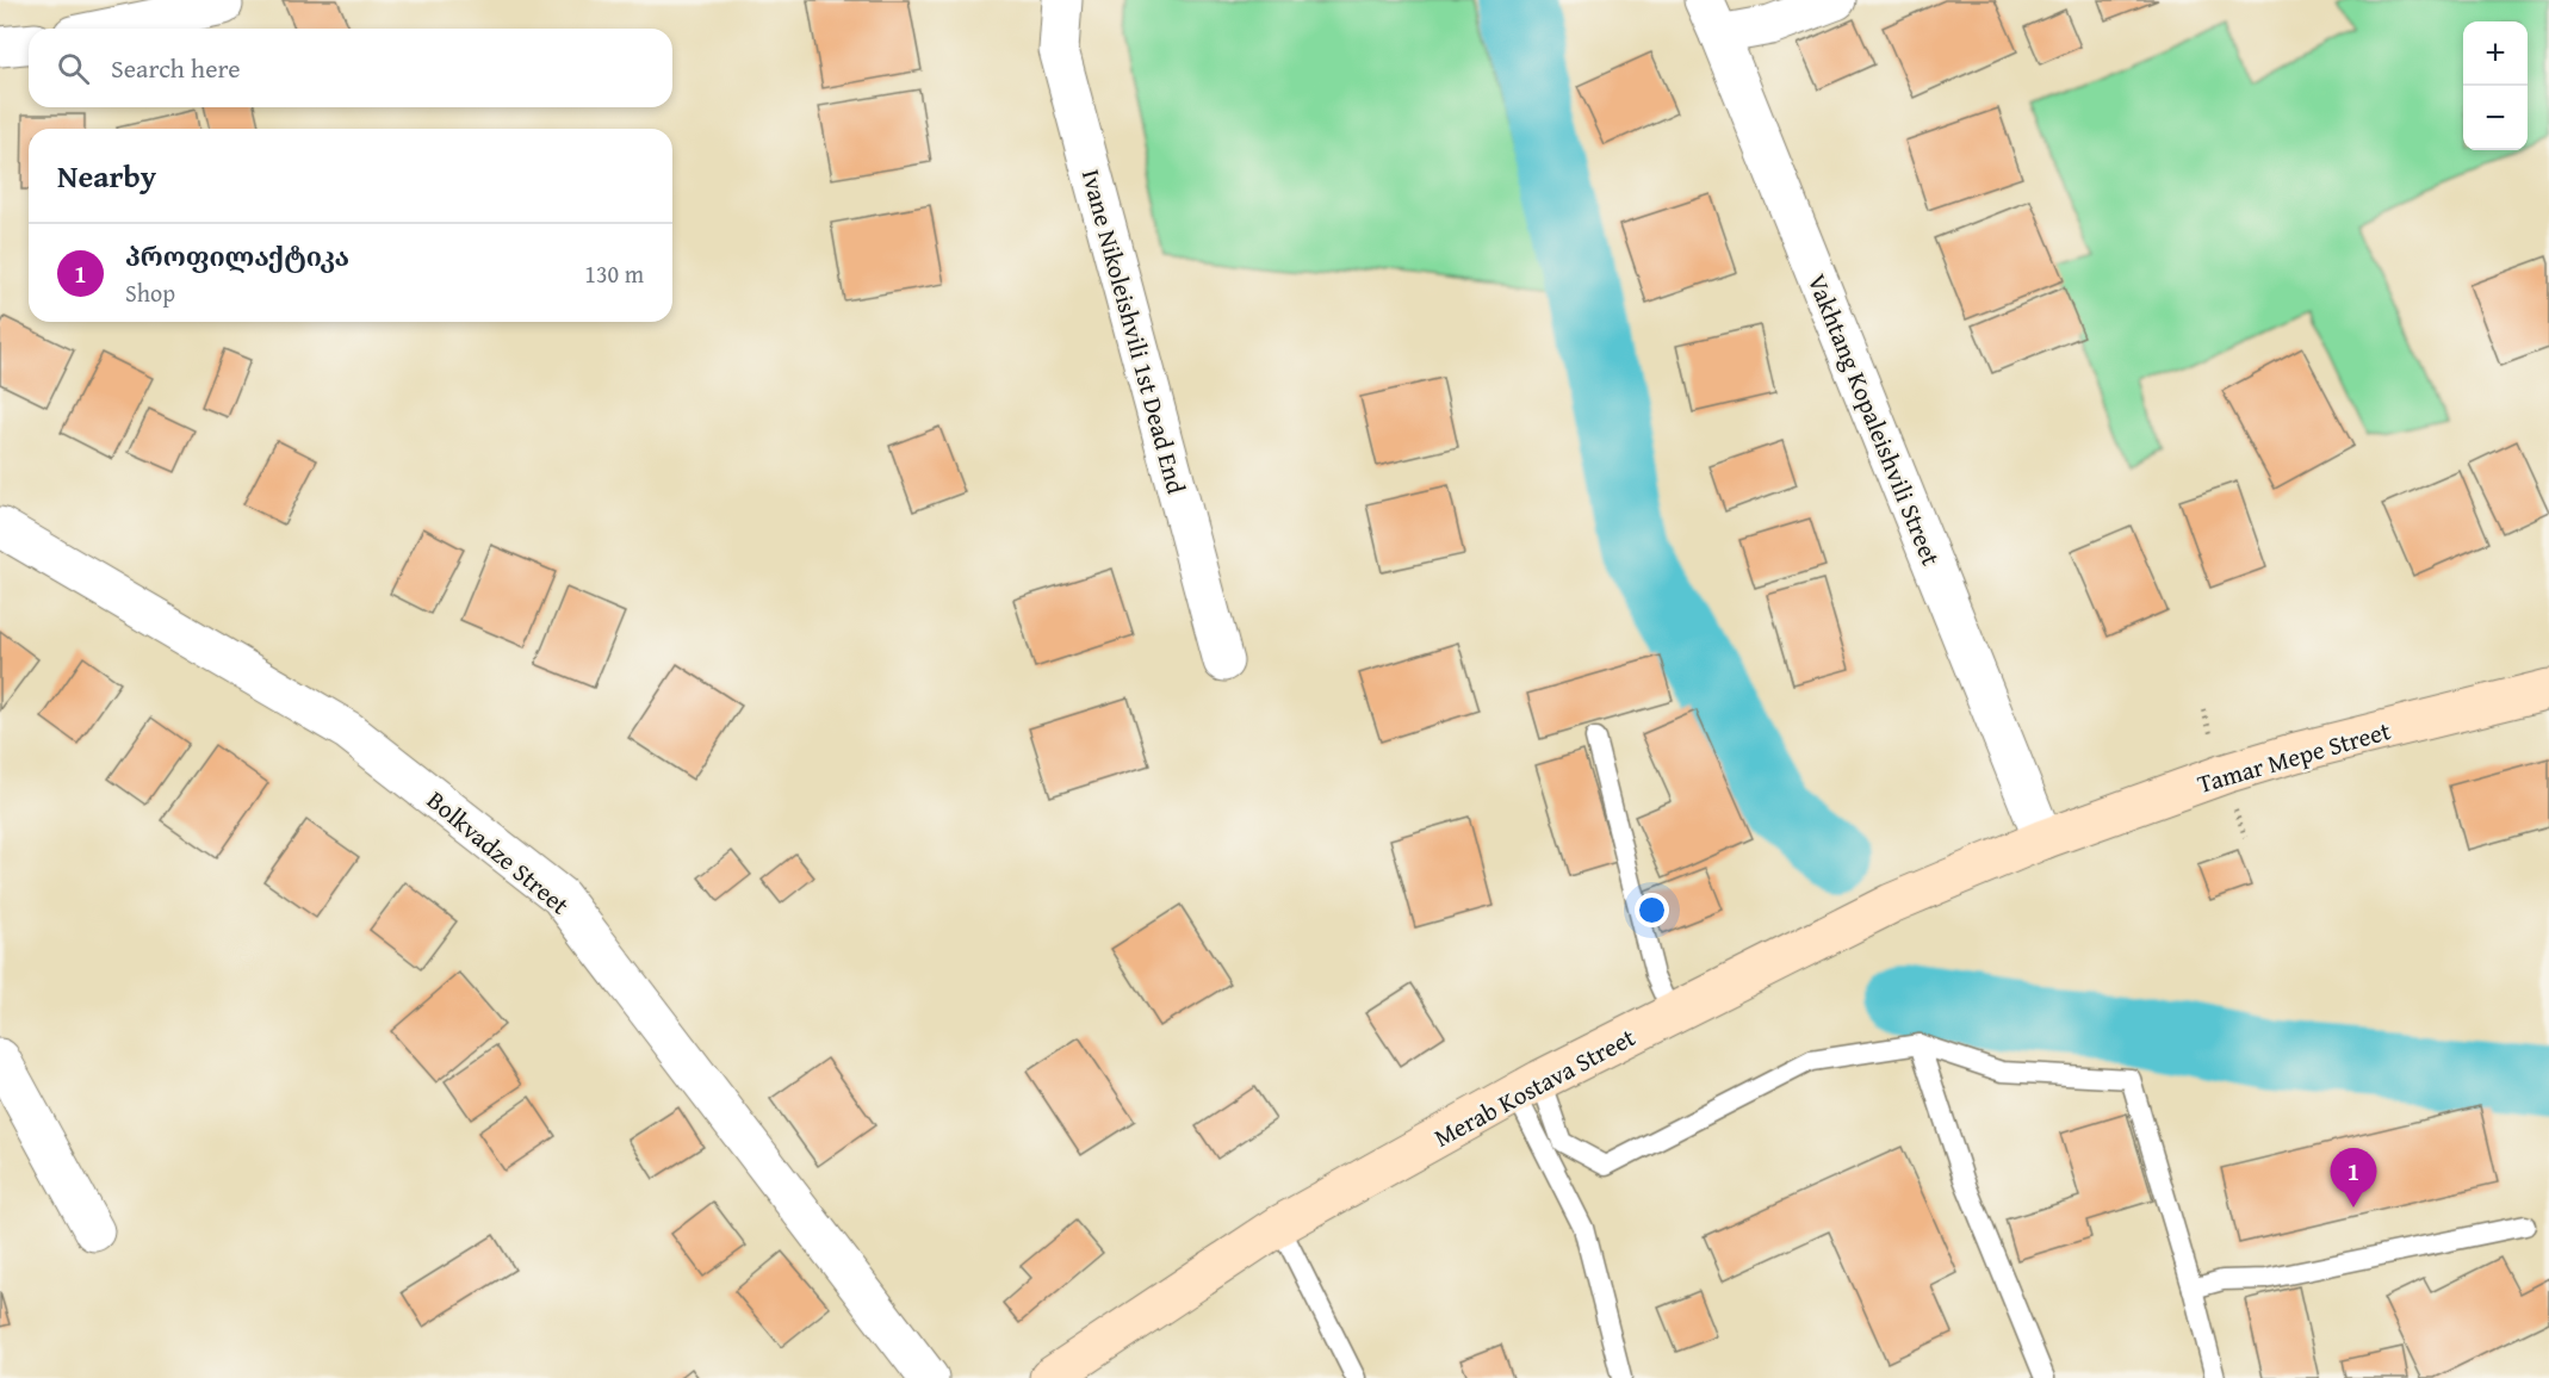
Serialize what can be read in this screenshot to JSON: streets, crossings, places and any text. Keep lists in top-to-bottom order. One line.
{"streets":{"main road":["Tamar Mepe Street","Merab Kostava Street"],"street":["Ivane Nikoleishvili 1st Dead End","Vakhtang Kopaleishvili Street","Bolkvadze Street"]},"crossings":[["Vakhtang Kopaleishvili Street","Tamar Mepe Street"],["Vakhtang Kopaleishvili Street","Merab Kostava Street"],["Tamar Mepe Street","Merab Kostava Street"]],"page":{"map_buttons":["+","−"],"search":"Search here","heading":"Nearby","list":[{"mark":"1","name":"პროფილაქტიკა","note":"Shop","value":"130 m"}],"pins":"1"}}
